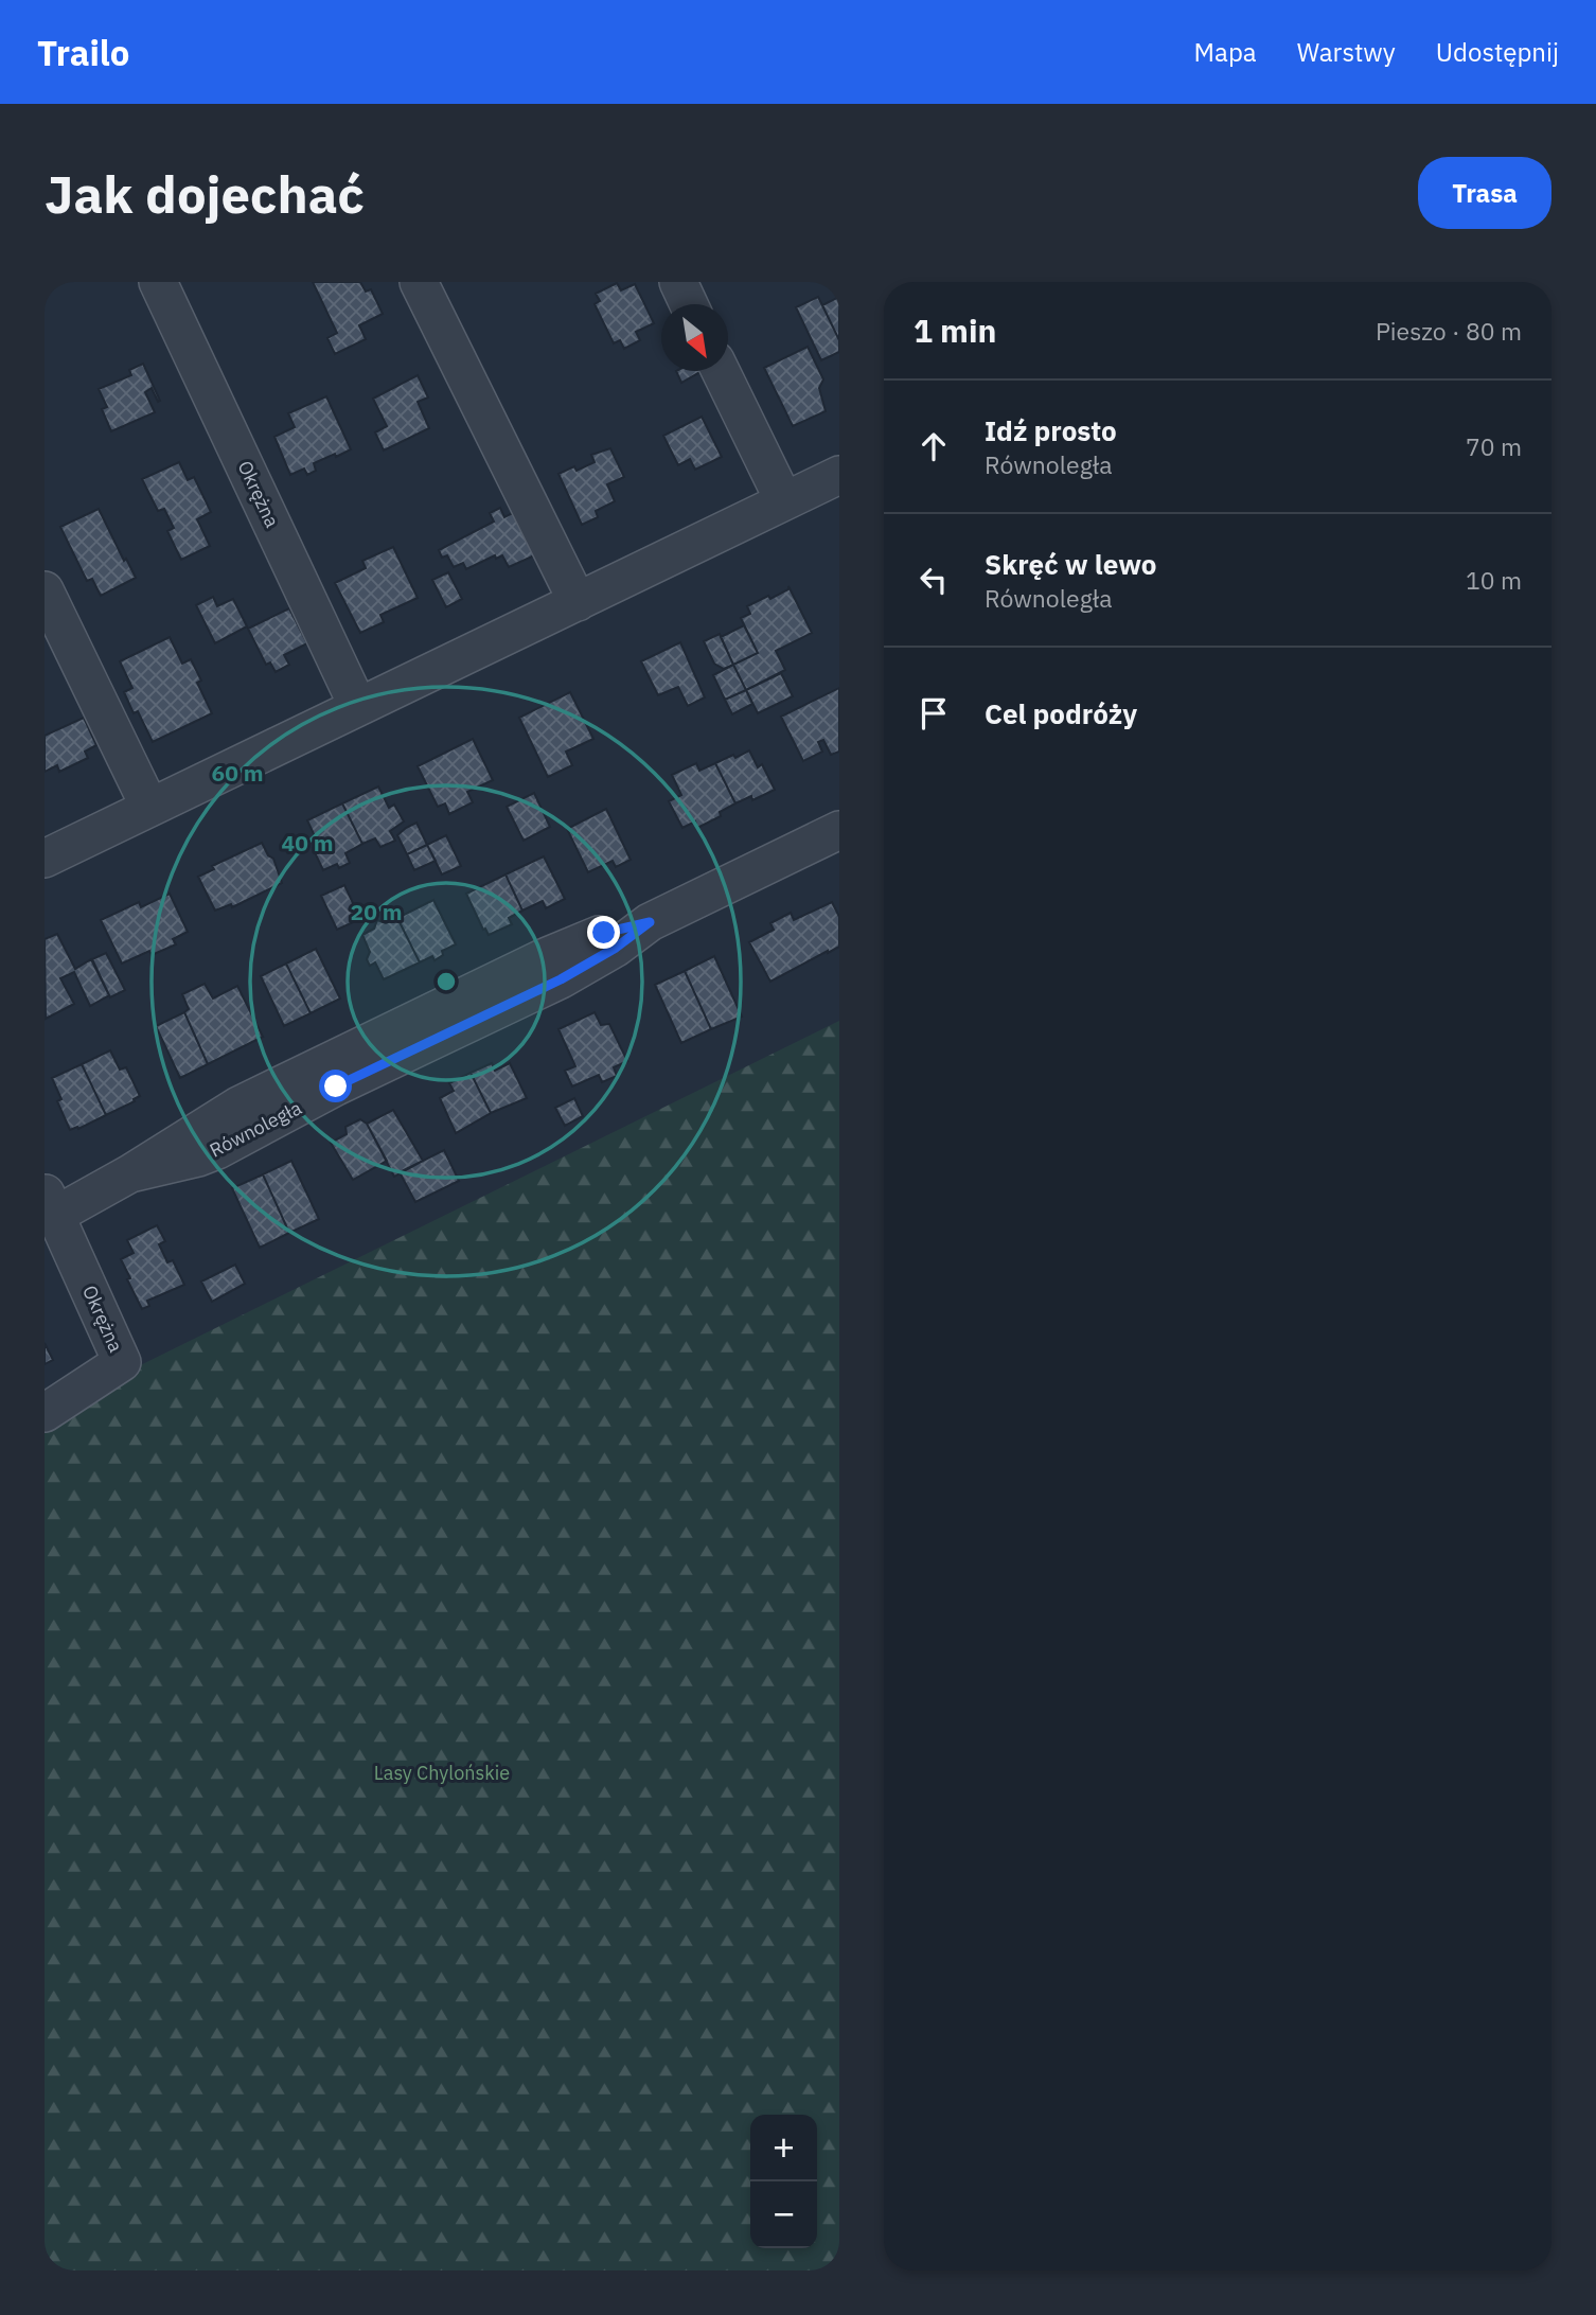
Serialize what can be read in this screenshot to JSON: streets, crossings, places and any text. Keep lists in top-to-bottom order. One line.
{"streets":{"street":["Okrężna","Równoległa"]},"crossings":[["Okrężna","Równoległa"]],"parks":["Lasy Chylońskie"],"north":"bottom right","page":{"header":"Trailo","nav":["Mapa","Warstwy","Udostępnij"],"buttons":"Trasa","title":"Jak dojechać","heading":["1 min","Pieszo · 80 m"],"list":[["Idź prosto","Równoległa","70 m"],["Skręć w lewo","Równoległa","10 m"],"Cel podróży"],"map_buttons":["+","−"]},"rings":["60 m","40 m","20 m"]}
